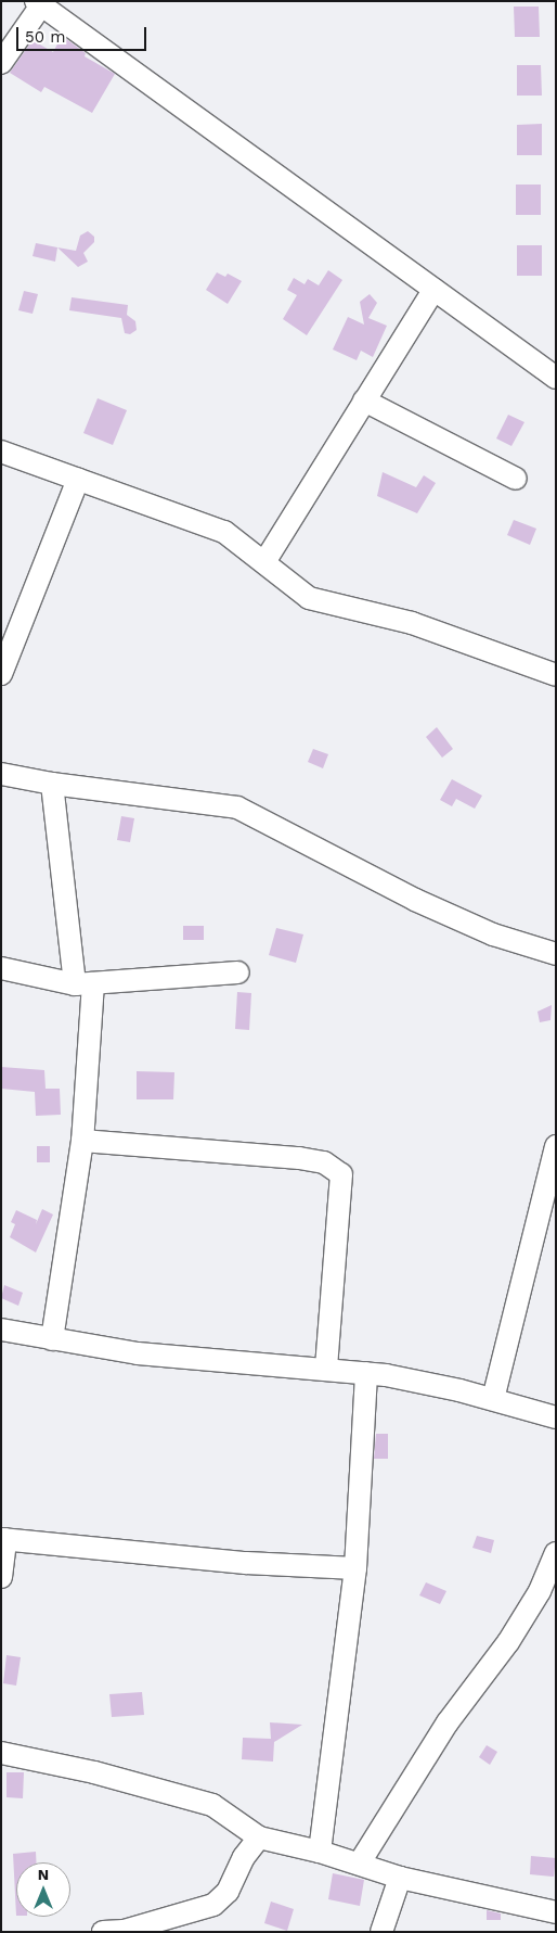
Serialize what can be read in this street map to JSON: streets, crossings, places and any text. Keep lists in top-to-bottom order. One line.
{"scale_bar":"50 m","north":"top"}
